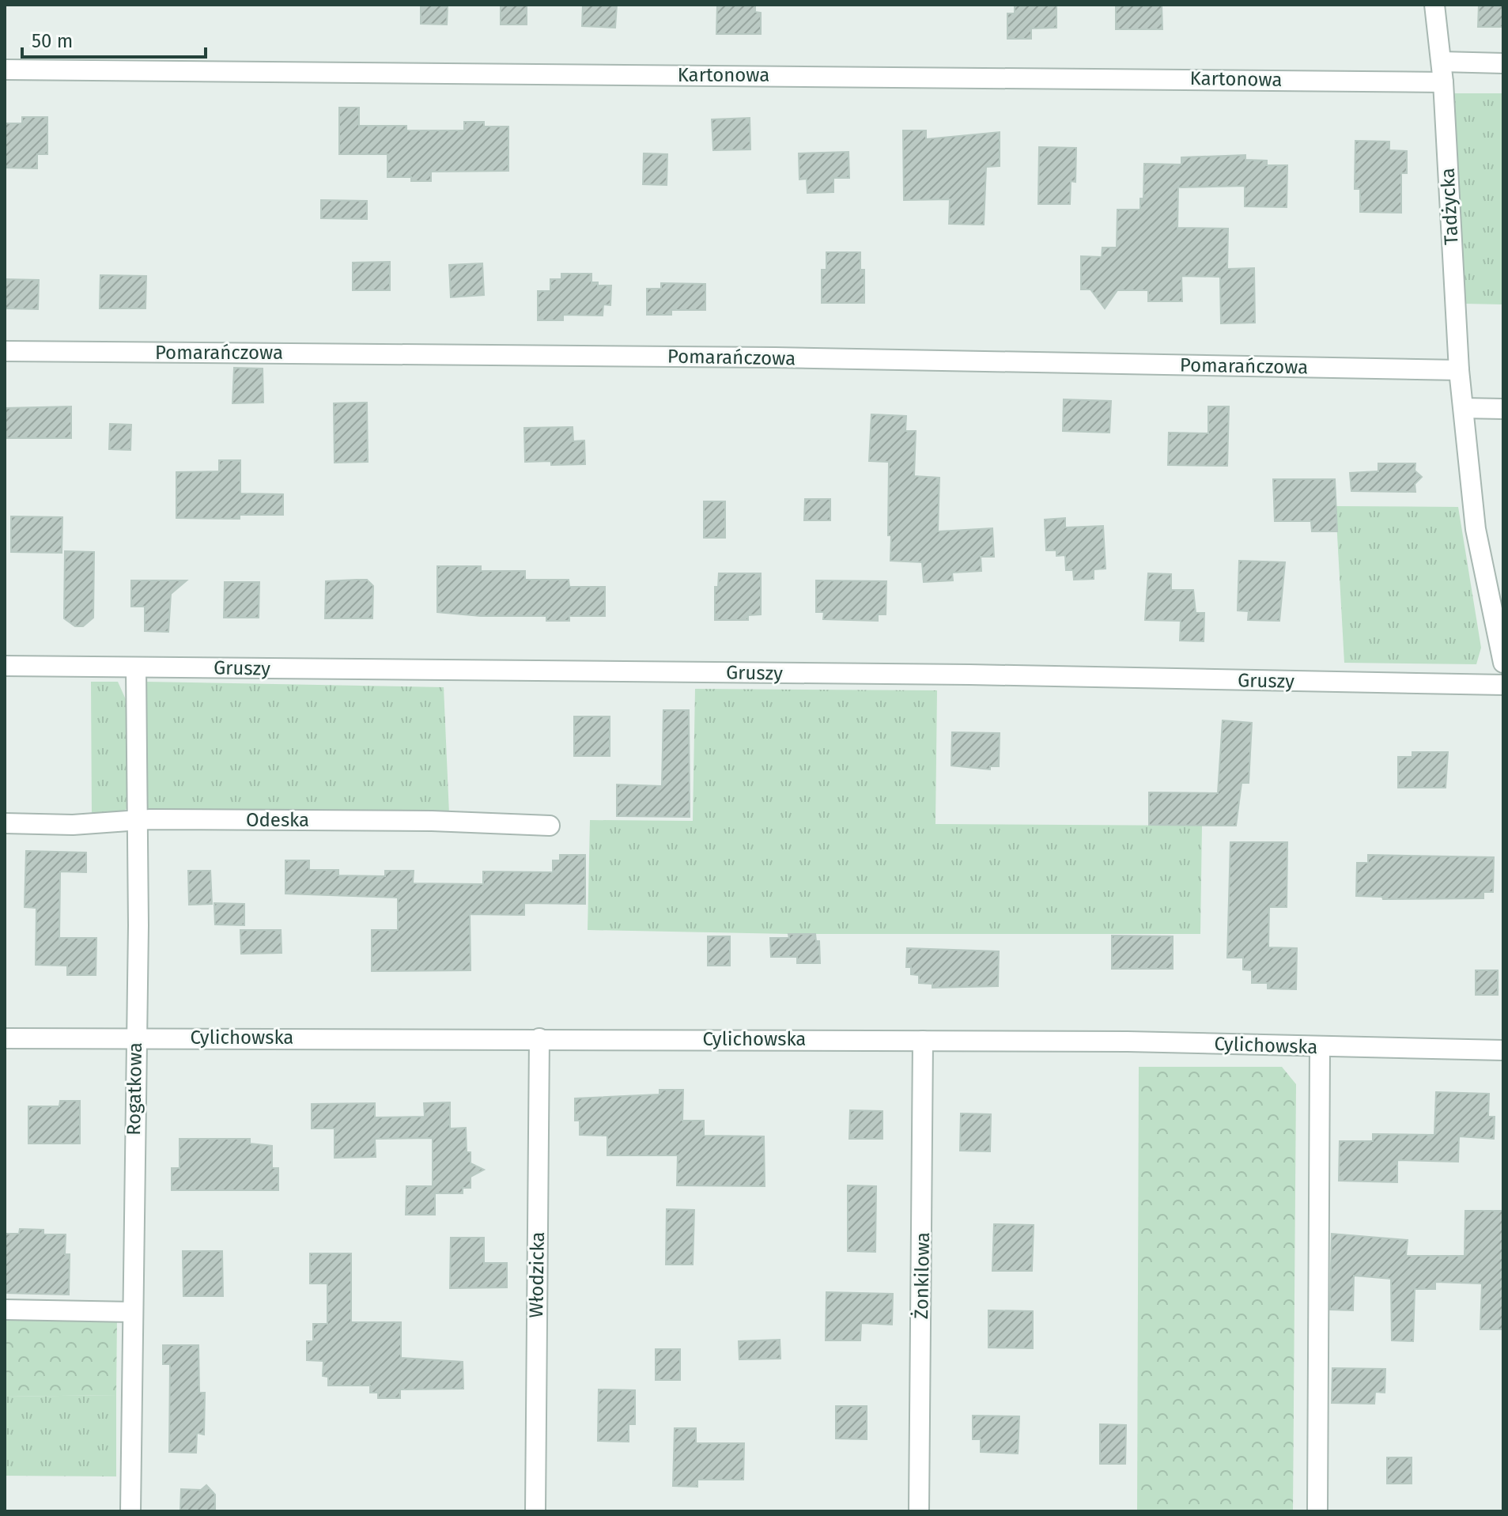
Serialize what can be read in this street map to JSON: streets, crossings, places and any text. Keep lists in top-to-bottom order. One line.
{"streets":{"street":["Kartonowa","Tadżycka","Pomarańczowa","Gruszy","Odeska","Cylichowska","Rogatkowa","Włodzicka","Żonkilowa"]},"crossings":[["Kartonowa","Tadżycka"],["Tadżycka","Pomarańczowa"],["Gruszy","Rogatkowa"],["Odeska","Rogatkowa"],["Cylichowska","Rogatkowa"],["Cylichowska","Włodzicka"],["Cylichowska","Żonkilowa"]],"scale_bar":"50 m"}
